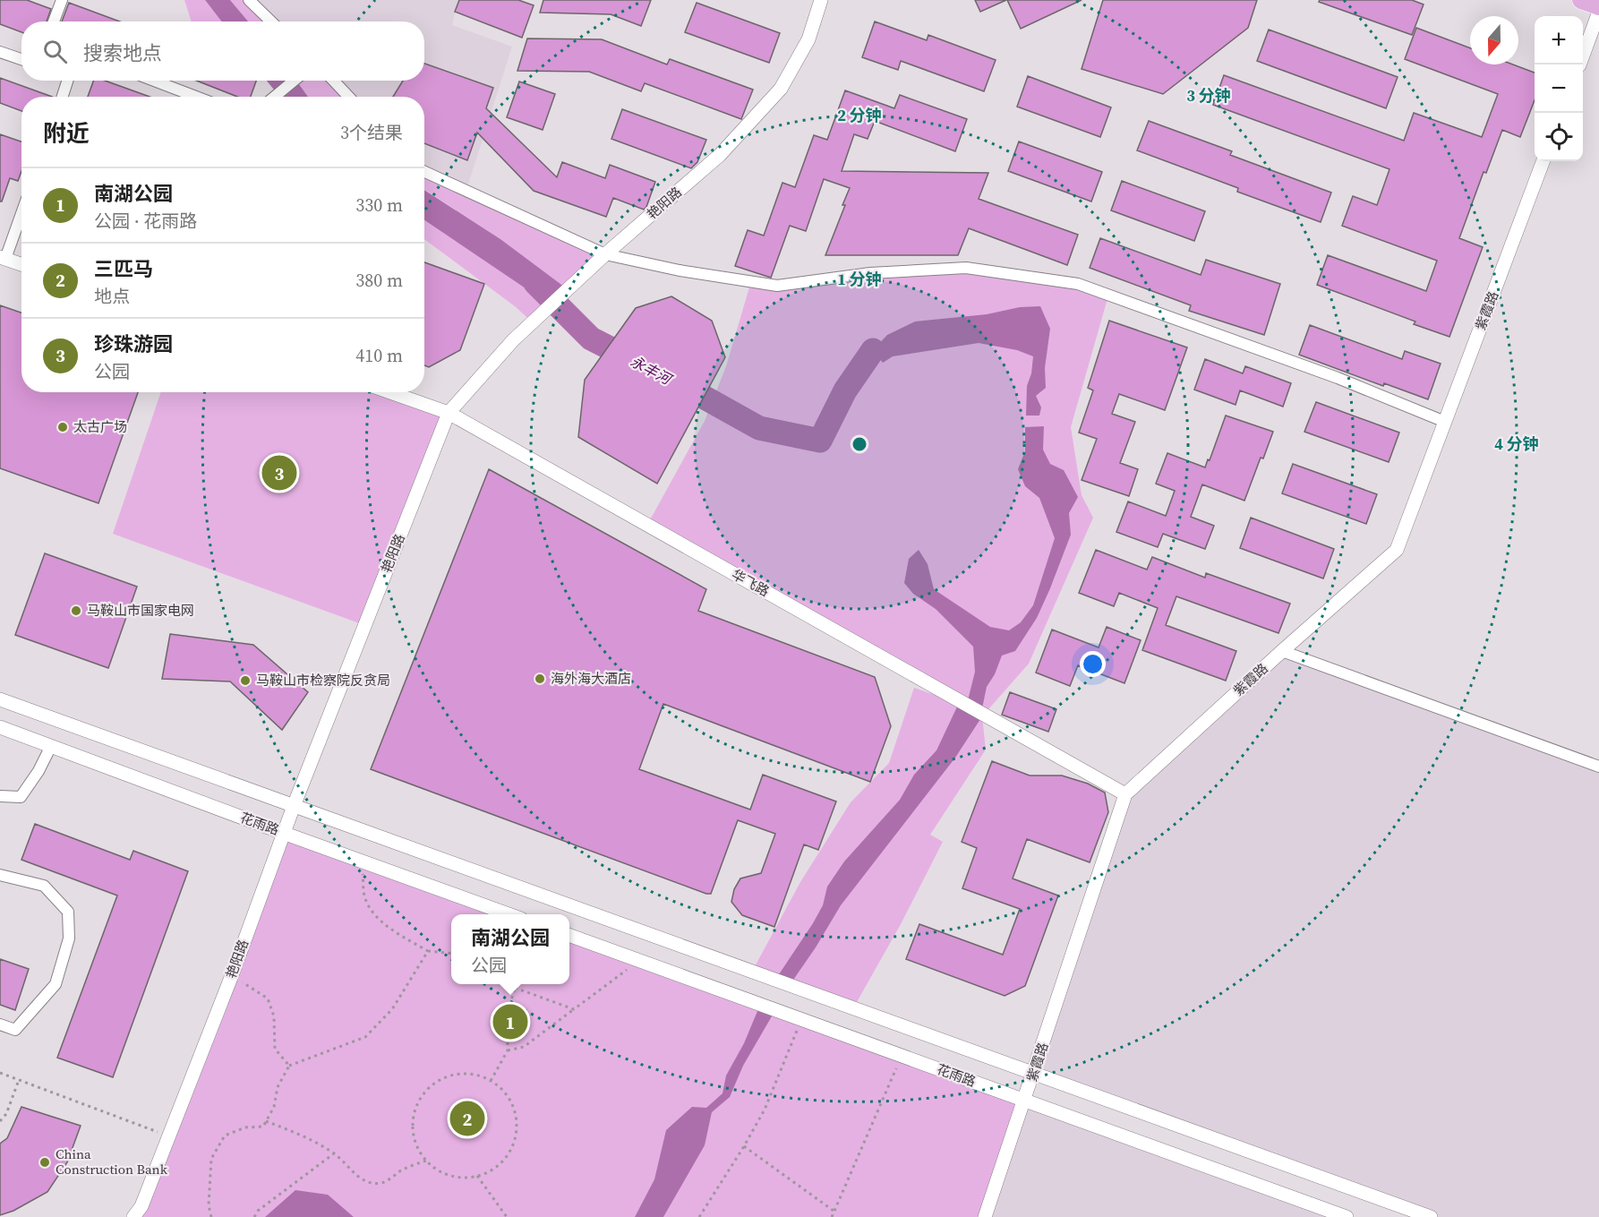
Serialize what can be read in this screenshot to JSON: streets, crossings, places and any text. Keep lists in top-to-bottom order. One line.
{"streets":{"street":["艳阳路","紫霞路","华飞路","花雨路"]},"crossings":[["艳阳路","华飞路"],["艳阳路","花雨路"],["紫霞路","华飞路"],["紫霞路","花雨路"]],"water":["永丰河"],"places":["太古广场","马鞍山市国家电网","海外海大酒店","马鞍山市检察院反贪局","China Construction Bank"],"north":"bottom","page":{"map_buttons":["+","−"],"search":"搜索地点","heading":["附近","3个结果"],"list":[{"mark":"1","name":"南湖公园","note":"公园 · 花雨路","value":"330 m"},{"mark":"2","name":"三匹马","note":"地点","value":"380 m"},{"mark":"3","name":"珍珠游园","note":"公园","value":"410 m"}],"pins":["3","1","2"],"popup":["南湖公园","公园"]},"rings":["3 分钟","2 分钟","1 分钟","4 分钟"]}
